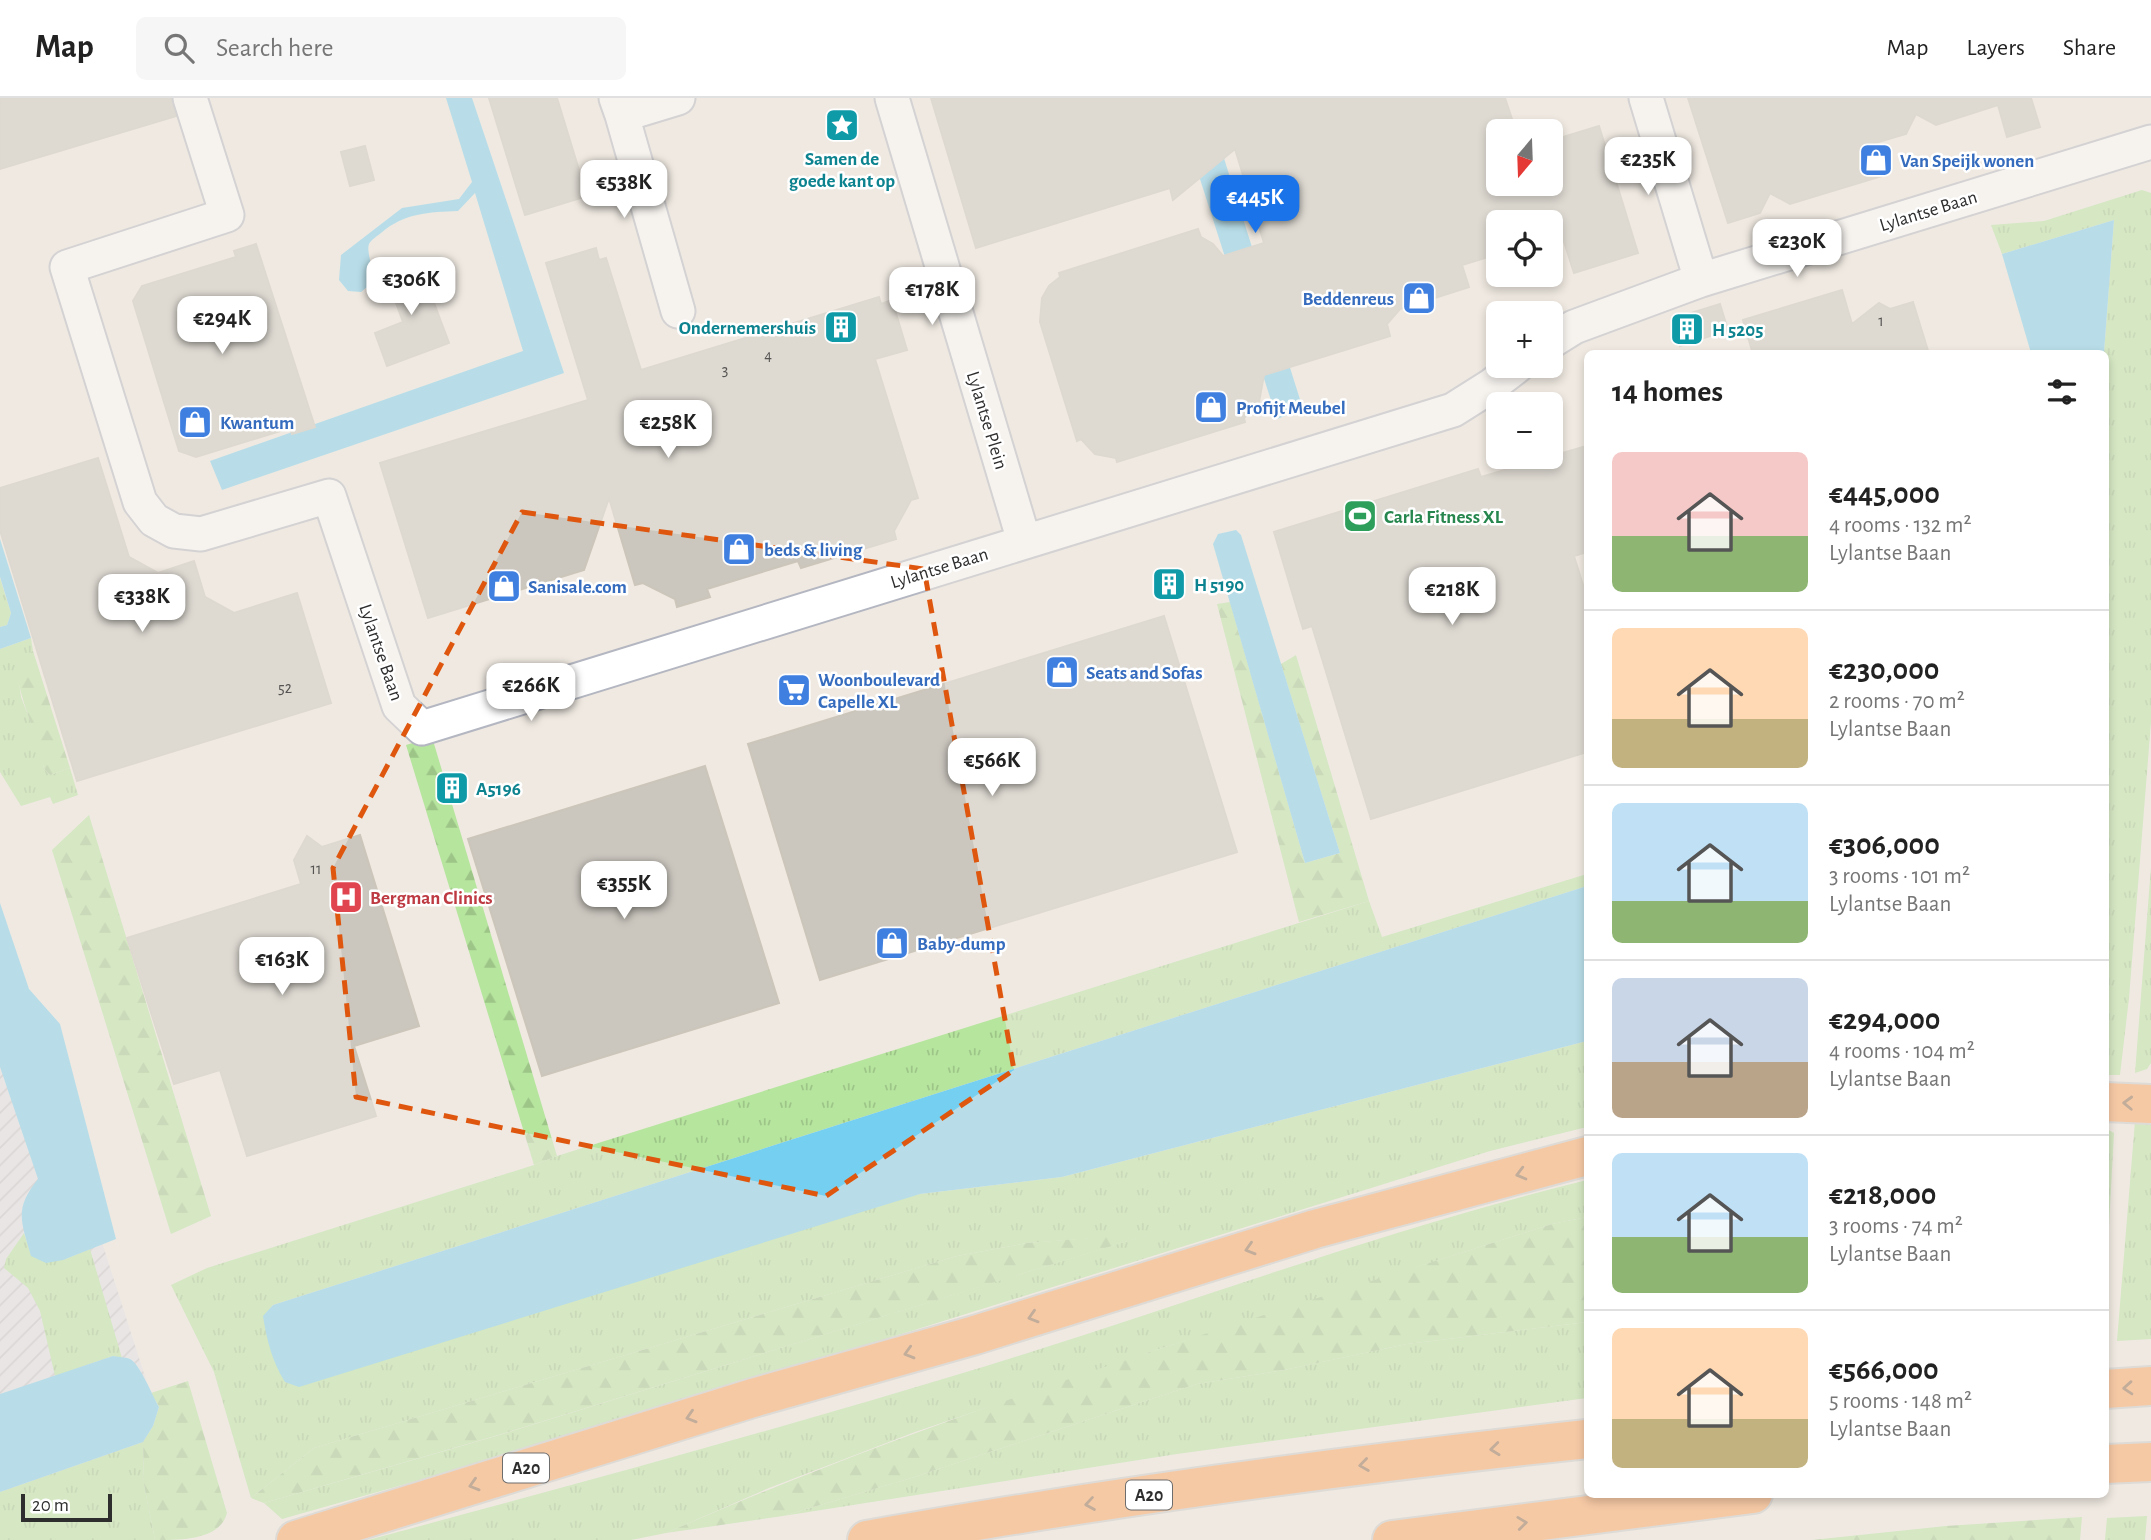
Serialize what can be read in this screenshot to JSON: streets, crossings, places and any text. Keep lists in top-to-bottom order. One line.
{"streets":{"highway":["A20"],"street":["Lylantse Baan","Lylantse Plein"]},"crossings":[["Lylantse Baan","Lylantse Plein"]],"places":{"place":["Samen de goede kant op"],"shop":["Van Speijk wonen","Beddenreus","Profijt Meubel","Kwantum","beds & living","Sanisale.com","Seats and Sofas","Baby-dump"],"building":["Ondernemershuis","H 5205","H 5190","A5196"],"sports":["Carla Fitness XL"],"supermarket":["Woonboulevard Capelle XL"],"hospital":["Bergman Clinics"]},"house_numbers":["1","4","3","52","11"],"scale_bar":"20 m","north":"bottom","page":{"header":"Map","search":"Search here","nav":["Map","Layers","Share"],"map_buttons":["+","−"],"price":["€235K","€538K","€445K","€230K","€306K","€178K","€294K","€258K","€218K","€338K","€266K","€566K","€355K","€163K"],"heading":"14 homes","list":[{"name":"€445,000","note":"4 rooms · 132 m² · Lylantse Baan"},{"name":"€230,000","note":"2 rooms · 70 m² · Lylantse Baan"},{"name":"€306,000","note":"3 rooms · 101 m² · Lylantse Baan"},{"name":"€294,000","note":"4 rooms · 104 m² · Lylantse Baan"},{"name":"€218,000","note":"3 rooms · 74 m² · Lylantse Baan"},{"name":"€566,000","note":"5 rooms · 148 m² · Lylantse Baan"}],"scale":"20 m"}}
